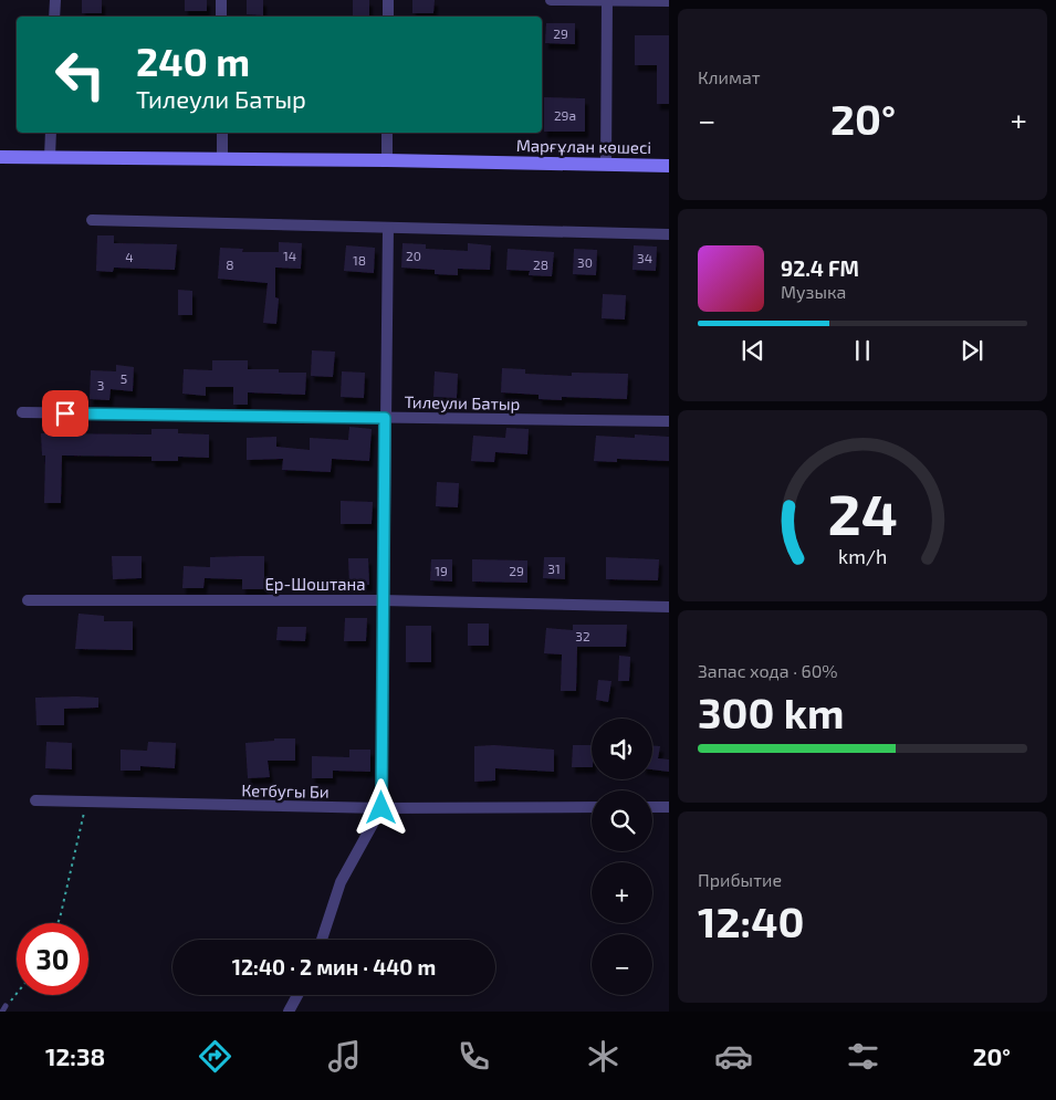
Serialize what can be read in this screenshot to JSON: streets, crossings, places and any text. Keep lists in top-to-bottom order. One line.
{"streets":{"main road":["Марғұлан көшесі"],"street":["Тилеули Батыр","Ер-Шоштана","Кетбугы Би"]},"house_numbers":["29","29а","14","20","4","34","18","30","8","28","5","3","31","19","29","32"],"page":{"tile":["Климат",["Запас хода · 60%","300 km"],["Прибытие","12:40"]],"turn":["240 m","Тилеули Батыр"],"heat":["−","20°","+"],"song":["92.4 FM","Музыка"],"map_buttons":["+","−"],"limit":"30","trip":"12:40 · 2 мин · 440 m","tabs":["12:38","20°"],"gauge":["24","km/h"]}}
